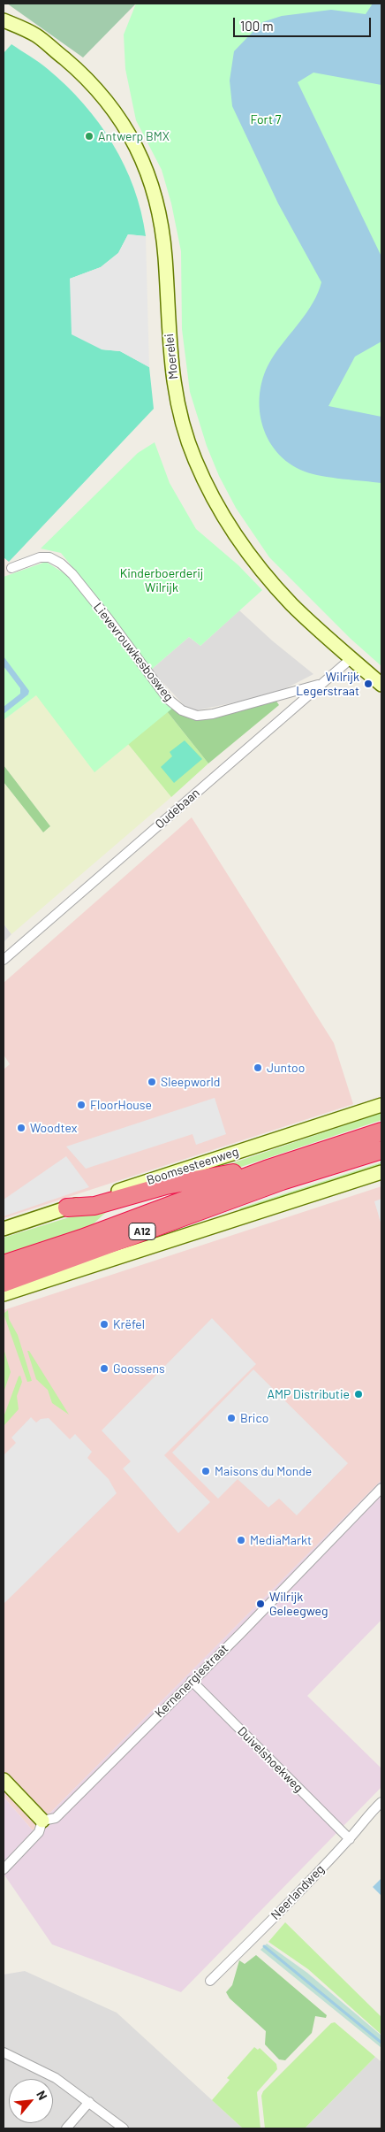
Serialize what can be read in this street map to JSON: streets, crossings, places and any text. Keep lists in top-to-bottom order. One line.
{"streets":{"highway":["A12"],"main road":["Moerelei","Boomsesteenweg"],"street":["Lievevrouwkesbosweg","Oudebaan","Kernenergiestraat","Duivelshoekweg","Neerlandweg"]},"crossings":[["Moerelei","Oudebaan"],["Lievevrouwkesbosweg","Oudebaan"],["Kernenergiestraat","Duivelshoekweg"],["Duivelshoekweg","Neerlandweg"]],"parks":["Fort 7","Kinderboerderij Wilrijk"],"places":["Antwerp BMX","Wilrijk Legerstraat","Juntoo","Sleepworld","FloorHouse","Woodtex","Krëfel","Goossens","AMP Distributie","Brico","Maisons du Monde","MediaMarkt","Wilrijk Geleegweg"],"scale_bar":"100 m","north":"top right"}
